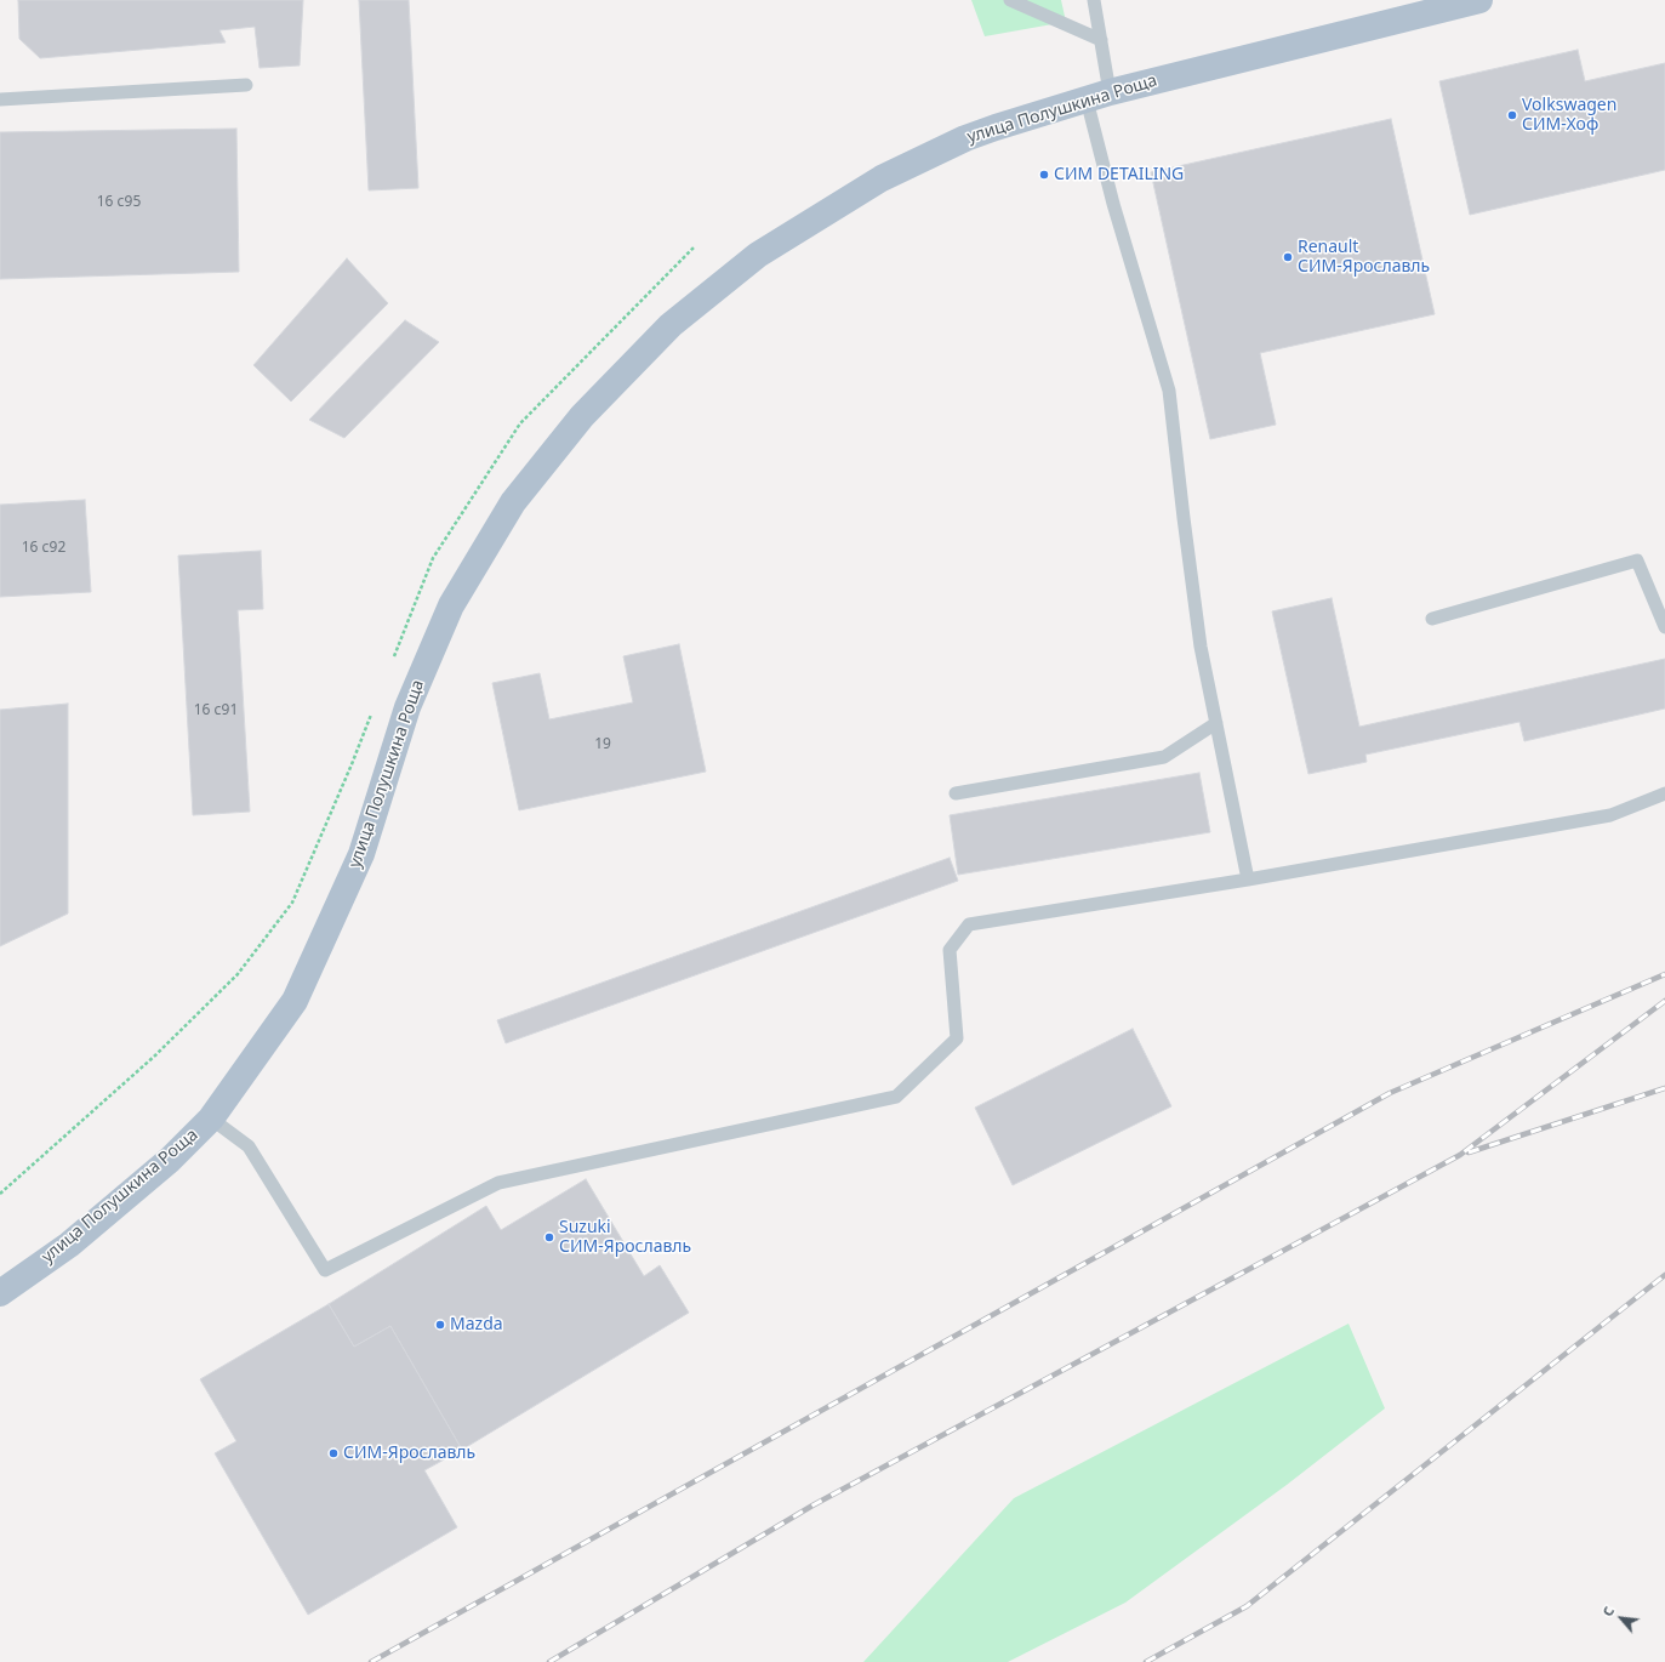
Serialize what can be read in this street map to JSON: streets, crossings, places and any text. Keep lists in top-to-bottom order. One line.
{"streets":{"main road":["улица Полушкина Роща"]},"places":["Volkswagen СИМ-Хоф","СИМ DETAILING","Renault СИМ-Ярославль","Suzuki СИМ-Ярославль","Mazda","СИМ-Ярославль"],"house_numbers":["16 с95","16 с92","16 с91","19"],"north":"top left"}
